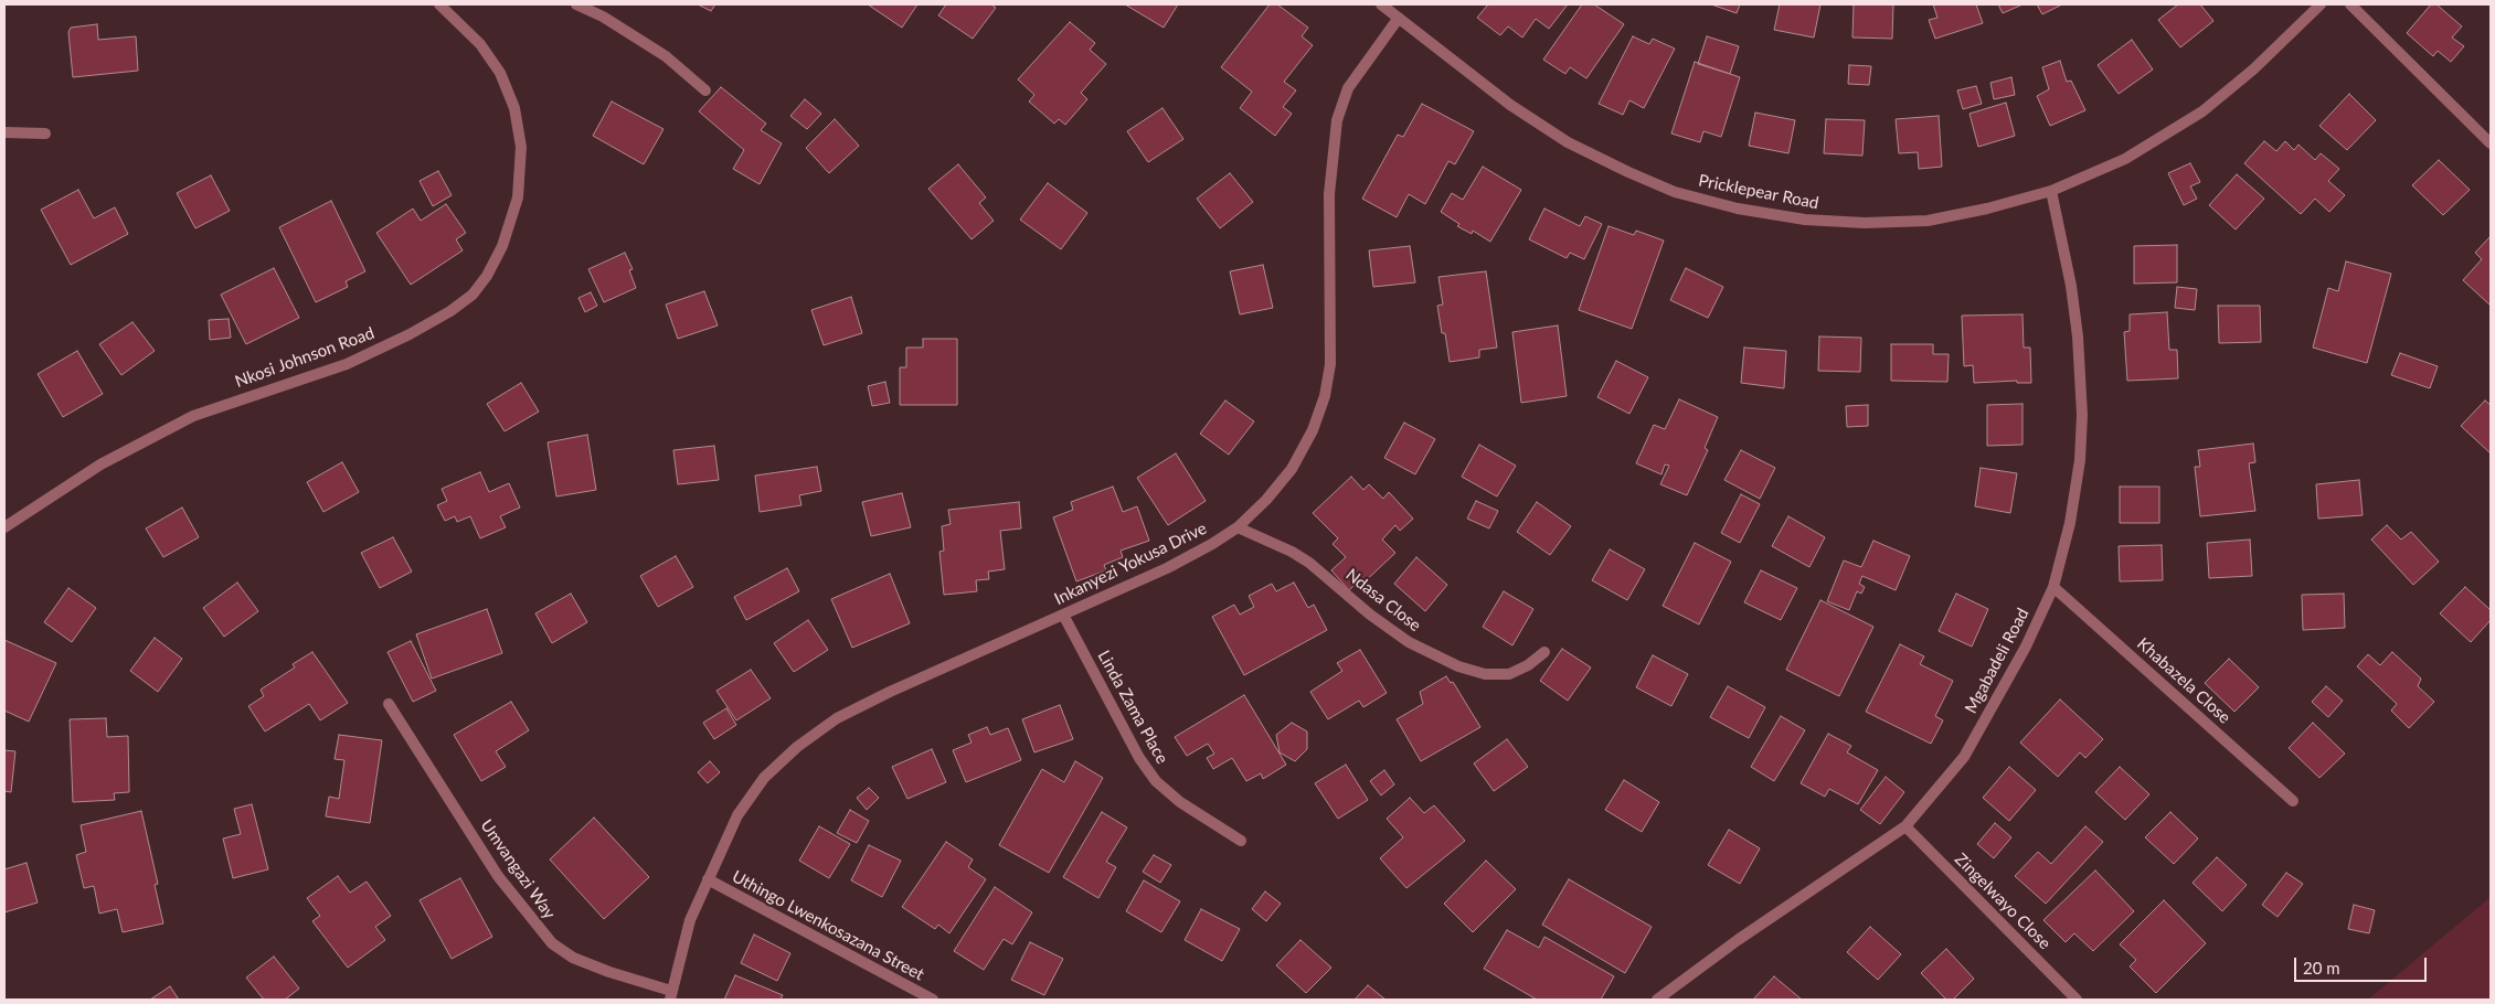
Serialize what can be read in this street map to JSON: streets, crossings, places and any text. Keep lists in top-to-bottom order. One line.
{"streets":{"street":["Pricklepear Road","Nkosi Johnson Road","Inkanyezi Yokusa Drive","Ndasa Close","Mgabadeli Road","Khabazela Close","Linda Zama Place","Umvangazi Way","Zingelwayo Close","Uthingo Lwenkosazana Street"]},"crossings":[["Pricklepear Road","Inkanyezi Yokusa Drive"],["Pricklepear Road","Mgabadeli Road"],["Inkanyezi Yokusa Drive","Ndasa Close"],["Inkanyezi Yokusa Drive","Linda Zama Place"],["Inkanyezi Yokusa Drive","Umvangazi Way"],["Inkanyezi Yokusa Drive","Uthingo Lwenkosazana Street"],["Mgabadeli Road","Khabazela Close"],["Mgabadeli Road","Zingelwayo Close"]],"scale_bar":"20 m"}
